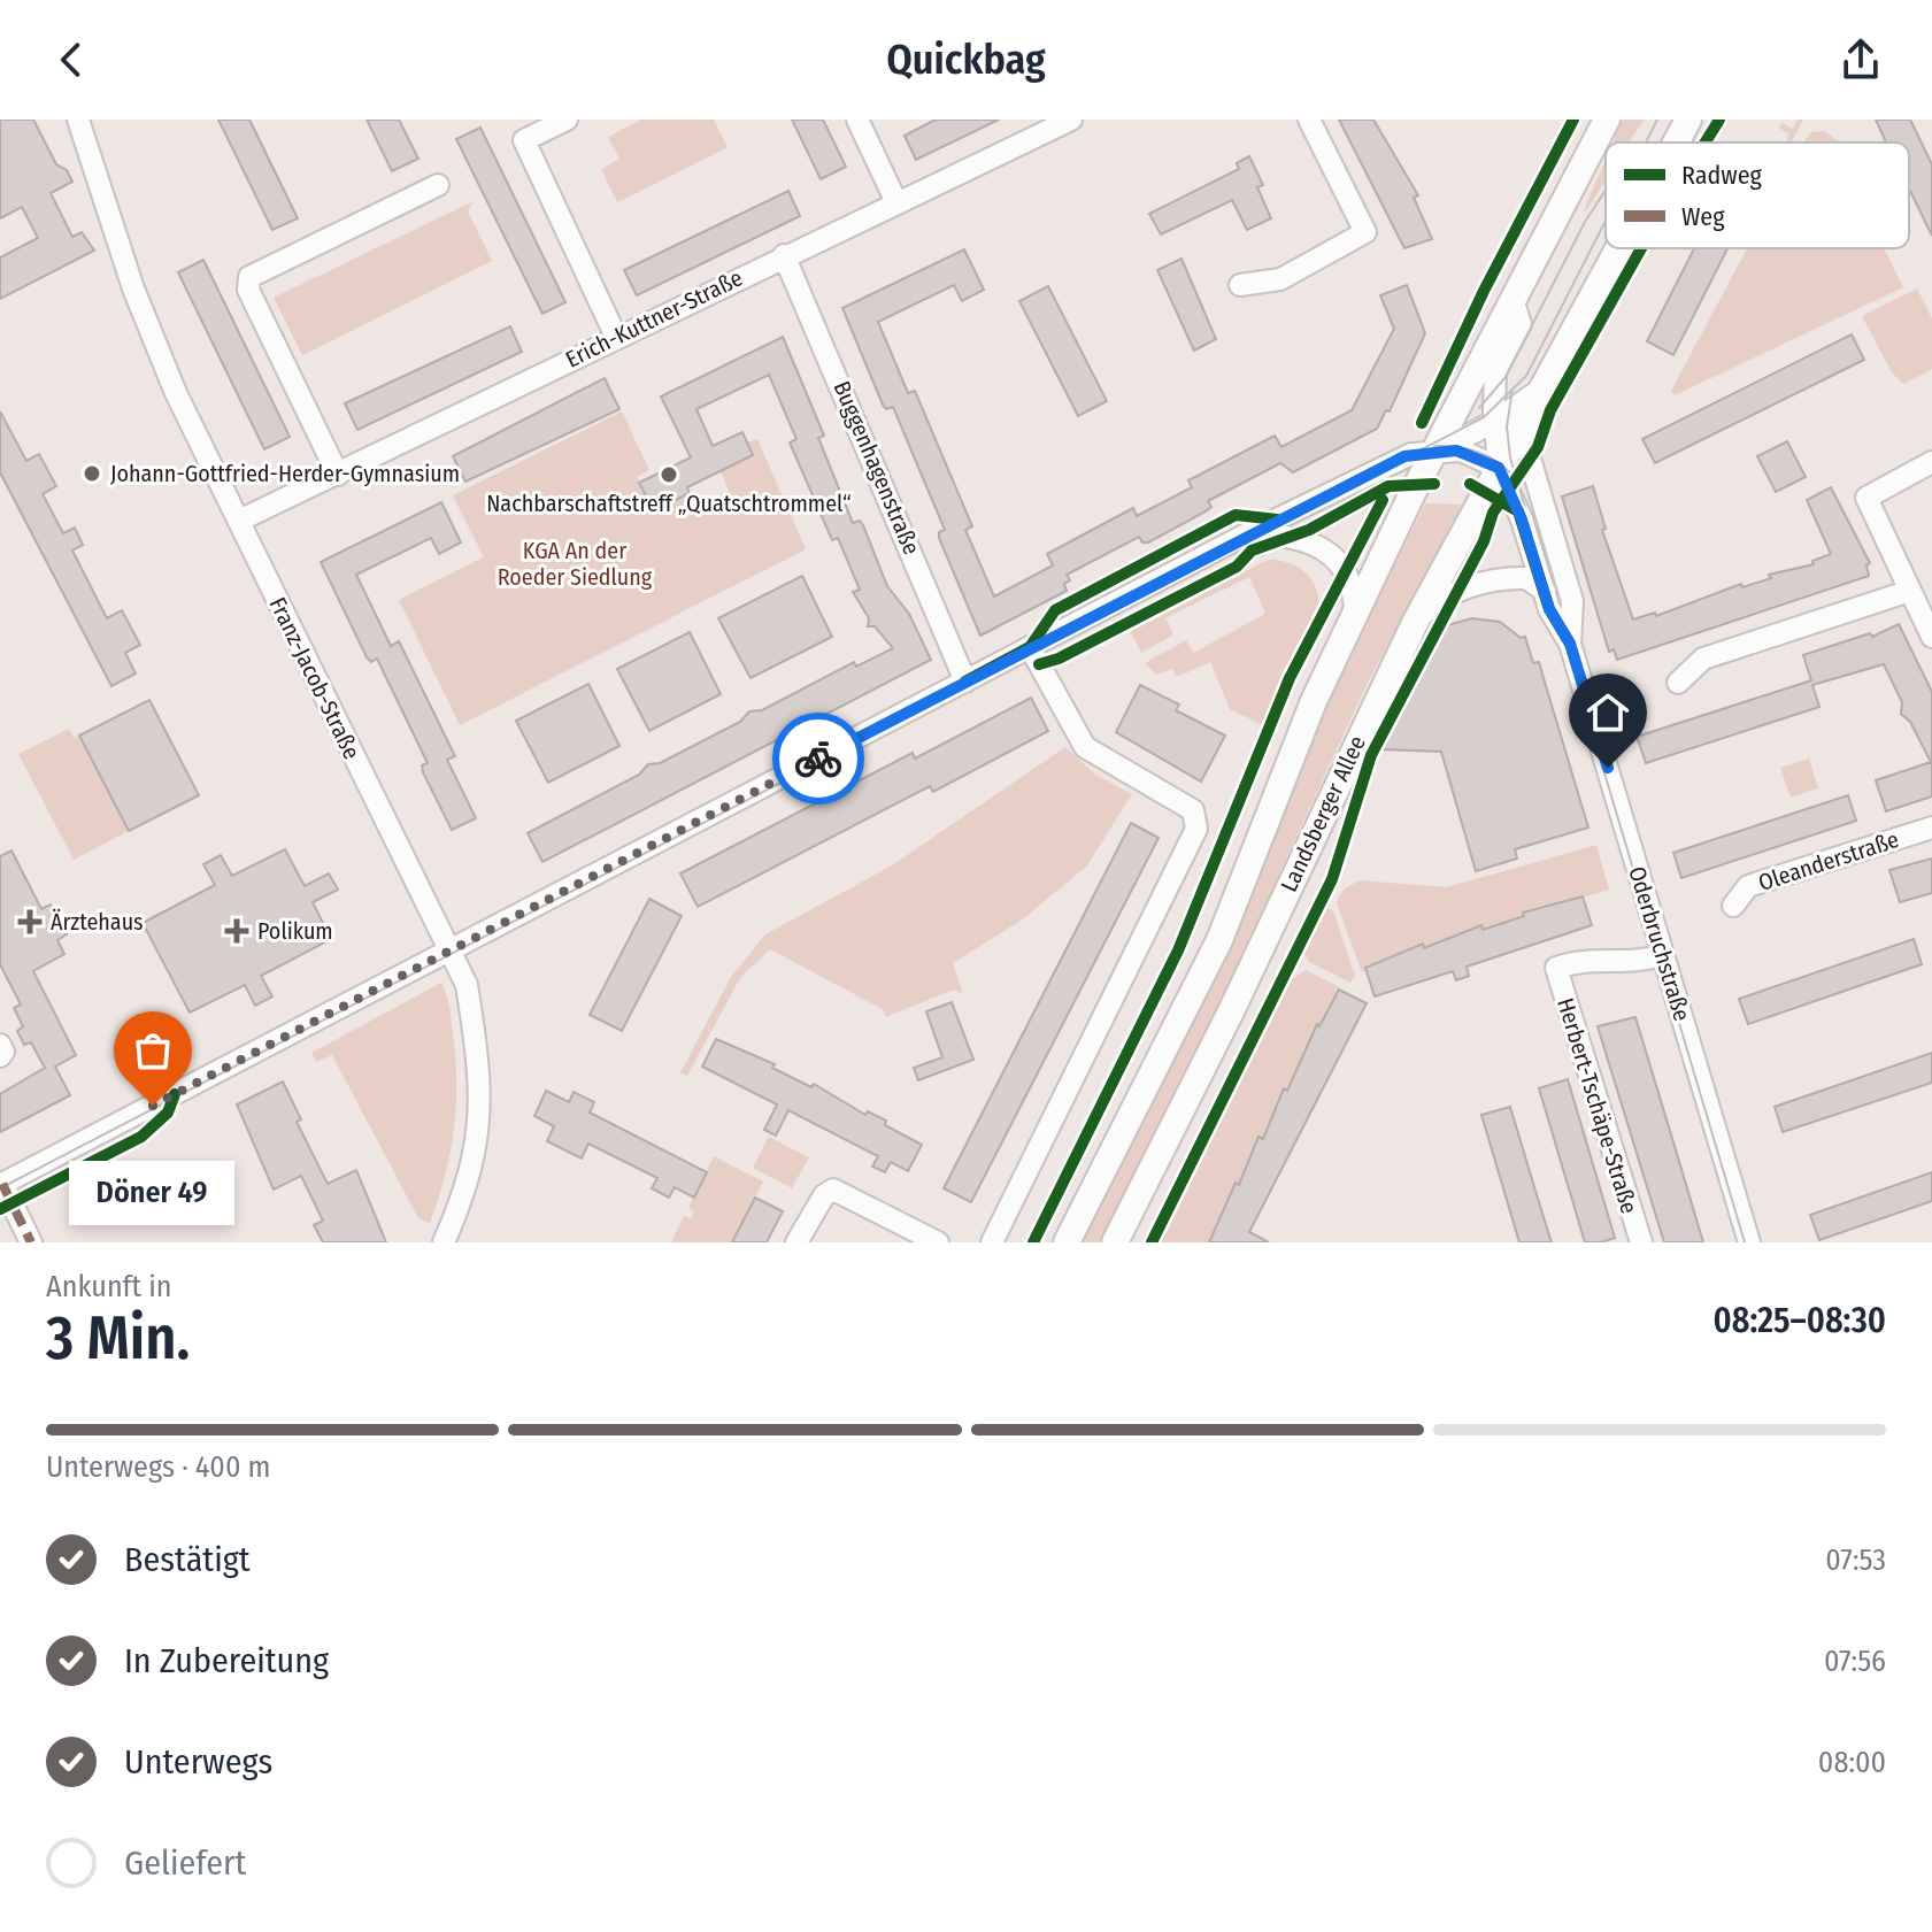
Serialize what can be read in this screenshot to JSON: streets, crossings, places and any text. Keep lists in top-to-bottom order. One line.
{"streets":{"main road":["Landsberger Allee"],"street":["Erich-Kuttner-Straße","Buggenhagenstraße","Franz-Jacob-Straße","Oleanderstraße","Oderbruchstraße","Herbert-Tschäpe-Straße"]},"crossings":[["Erich-Kuttner-Straße","Buggenhagenstraße"],["Erich-Kuttner-Straße","Franz-Jacob-Straße"],["Landsberger Allee","Oderbruchstraße"],["Oderbruchstraße","Herbert-Tschäpe-Straße"]],"parks":["KGA An der Roeder Siedlung"],"places":{"other":["Johann-Gottfried-Herder-Gymnasium","Nachbarschaftstreff „Quatschtrommel“","Döner 49"],"health":["Ärztehaus","Polikum"]},"legend":["Radweg","Weg"],"page":{"header":"Quickbag","bubble":"Döner 49","heading":["3 Min.","Ankunft in","08:25–08:30"],"bar":"Unterwegs · 400 m","list":[["Bestätigt","07:53"],["In Zubereitung","07:56"],["Unterwegs","08:00"],"Geliefert"]}}
